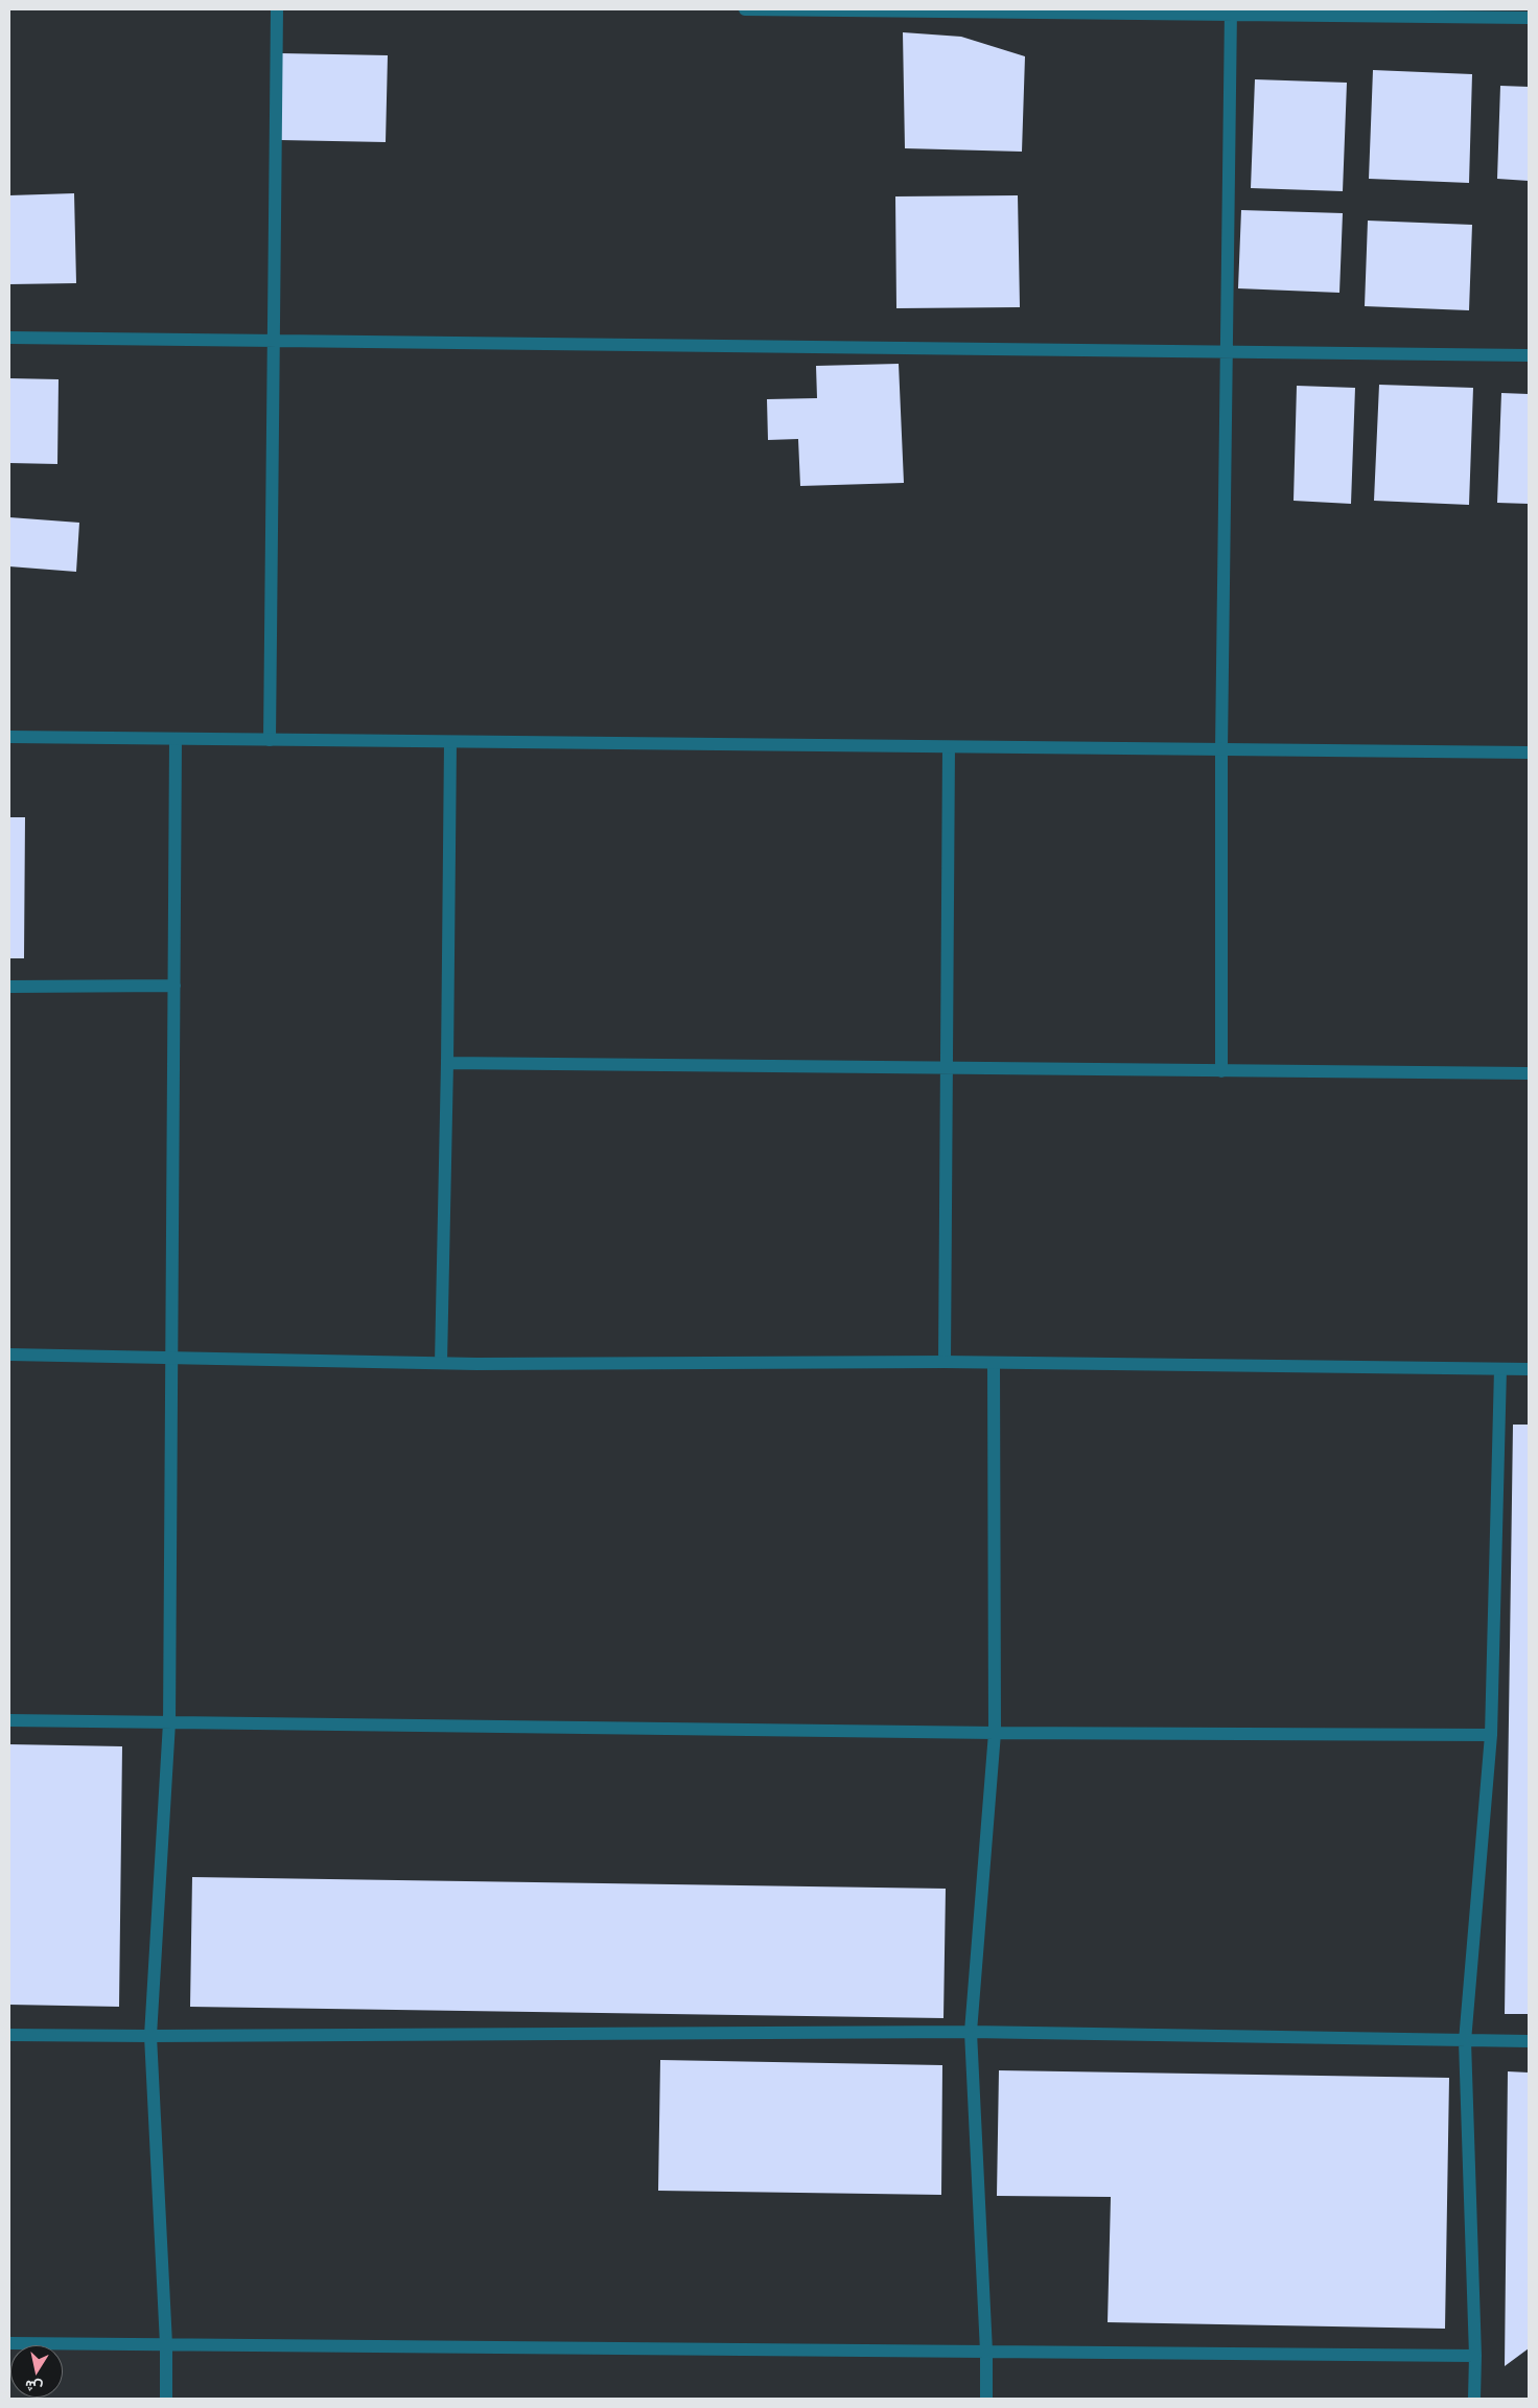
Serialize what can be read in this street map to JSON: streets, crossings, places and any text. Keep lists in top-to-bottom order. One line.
{"north":"bottom"}
